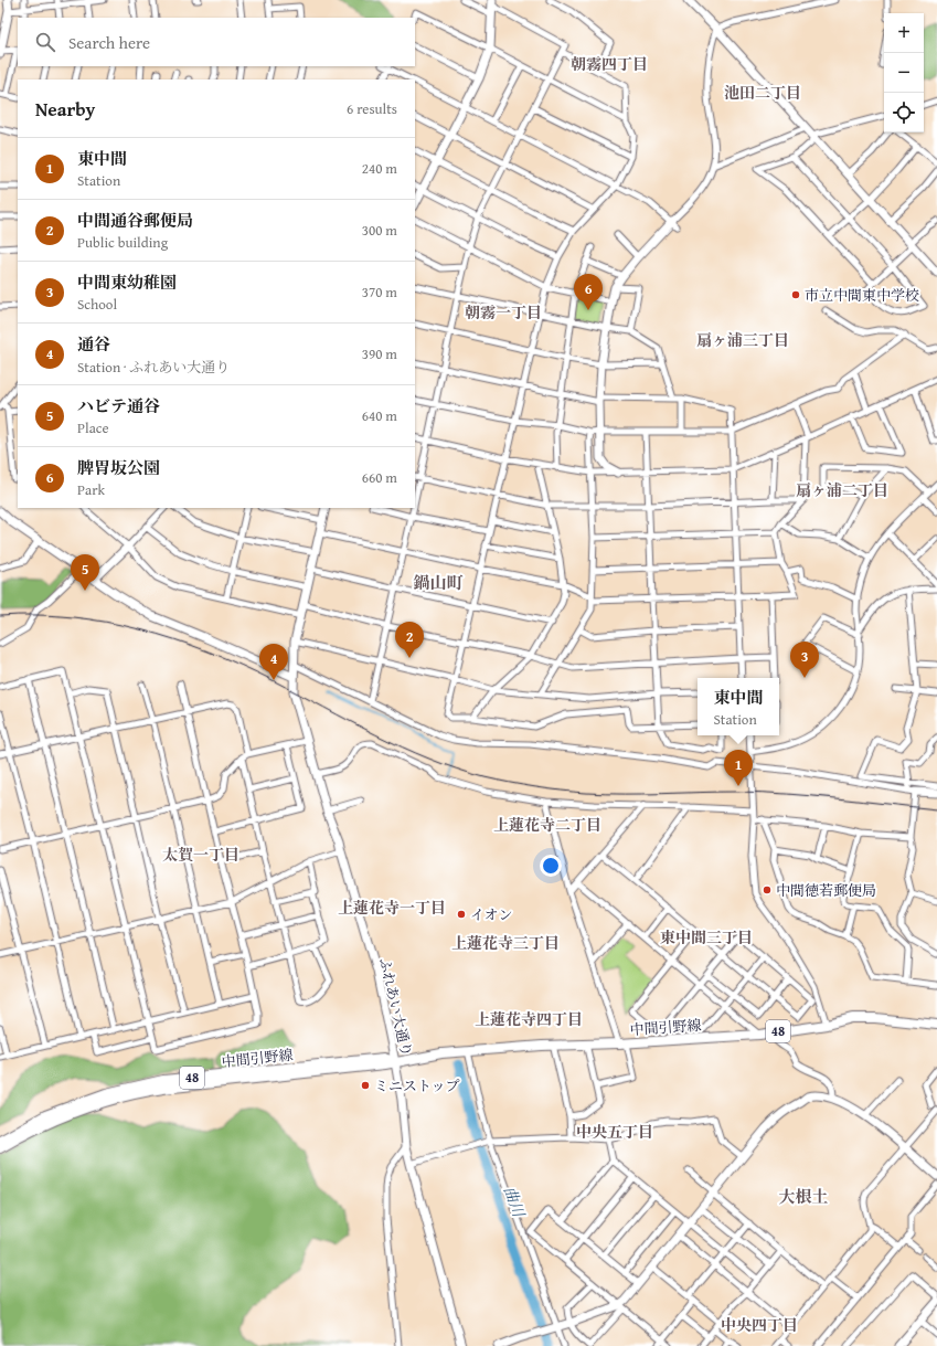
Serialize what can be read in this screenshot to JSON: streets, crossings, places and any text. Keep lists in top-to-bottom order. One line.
{"streets":{"main road":["中間引野線","48"],"street":["ふれあい大通り"]},"crossings":[["ふれあい大通り","中間引野線"]],"districts":["朝霧四丁目","池田二丁目","朝霧一丁目","扇ヶ浦三丁目","扇ヶ浦二丁目","鍋山町","上蓮花寺二丁目","太賀一丁目","上蓮花寺一丁目","東中間三丁目","上蓮花寺三丁目","上蓮花寺四丁目","中央五丁目","大根土","中央四丁目"],"water":["曲川"],"places":["市立中間東中学校","中間徳若郵便局","イオン","ミニストップ"],"page":{"map_buttons":["+","−"],"search":"Search here","heading":["Nearby","6 results"],"list":[{"mark":"1","name":"東中間","note":"Station","value":"240 m"},{"mark":"2","name":"中間通谷郵便局","note":"Public building","value":"300 m"},{"mark":"3","name":"中間東幼稚園","note":"School","value":"370 m"},{"mark":"4","name":"通谷","note":"Station · ふれあい大通り","value":"390 m"},{"mark":"5","name":"ハビテ通谷","note":"Place","value":"640 m"},{"mark":"6","name":"脾胃坂公園","note":"Park","value":"660 m"}],"pins":["6","5","2","3","4","1"],"popup":["東中間","Station"]}}
